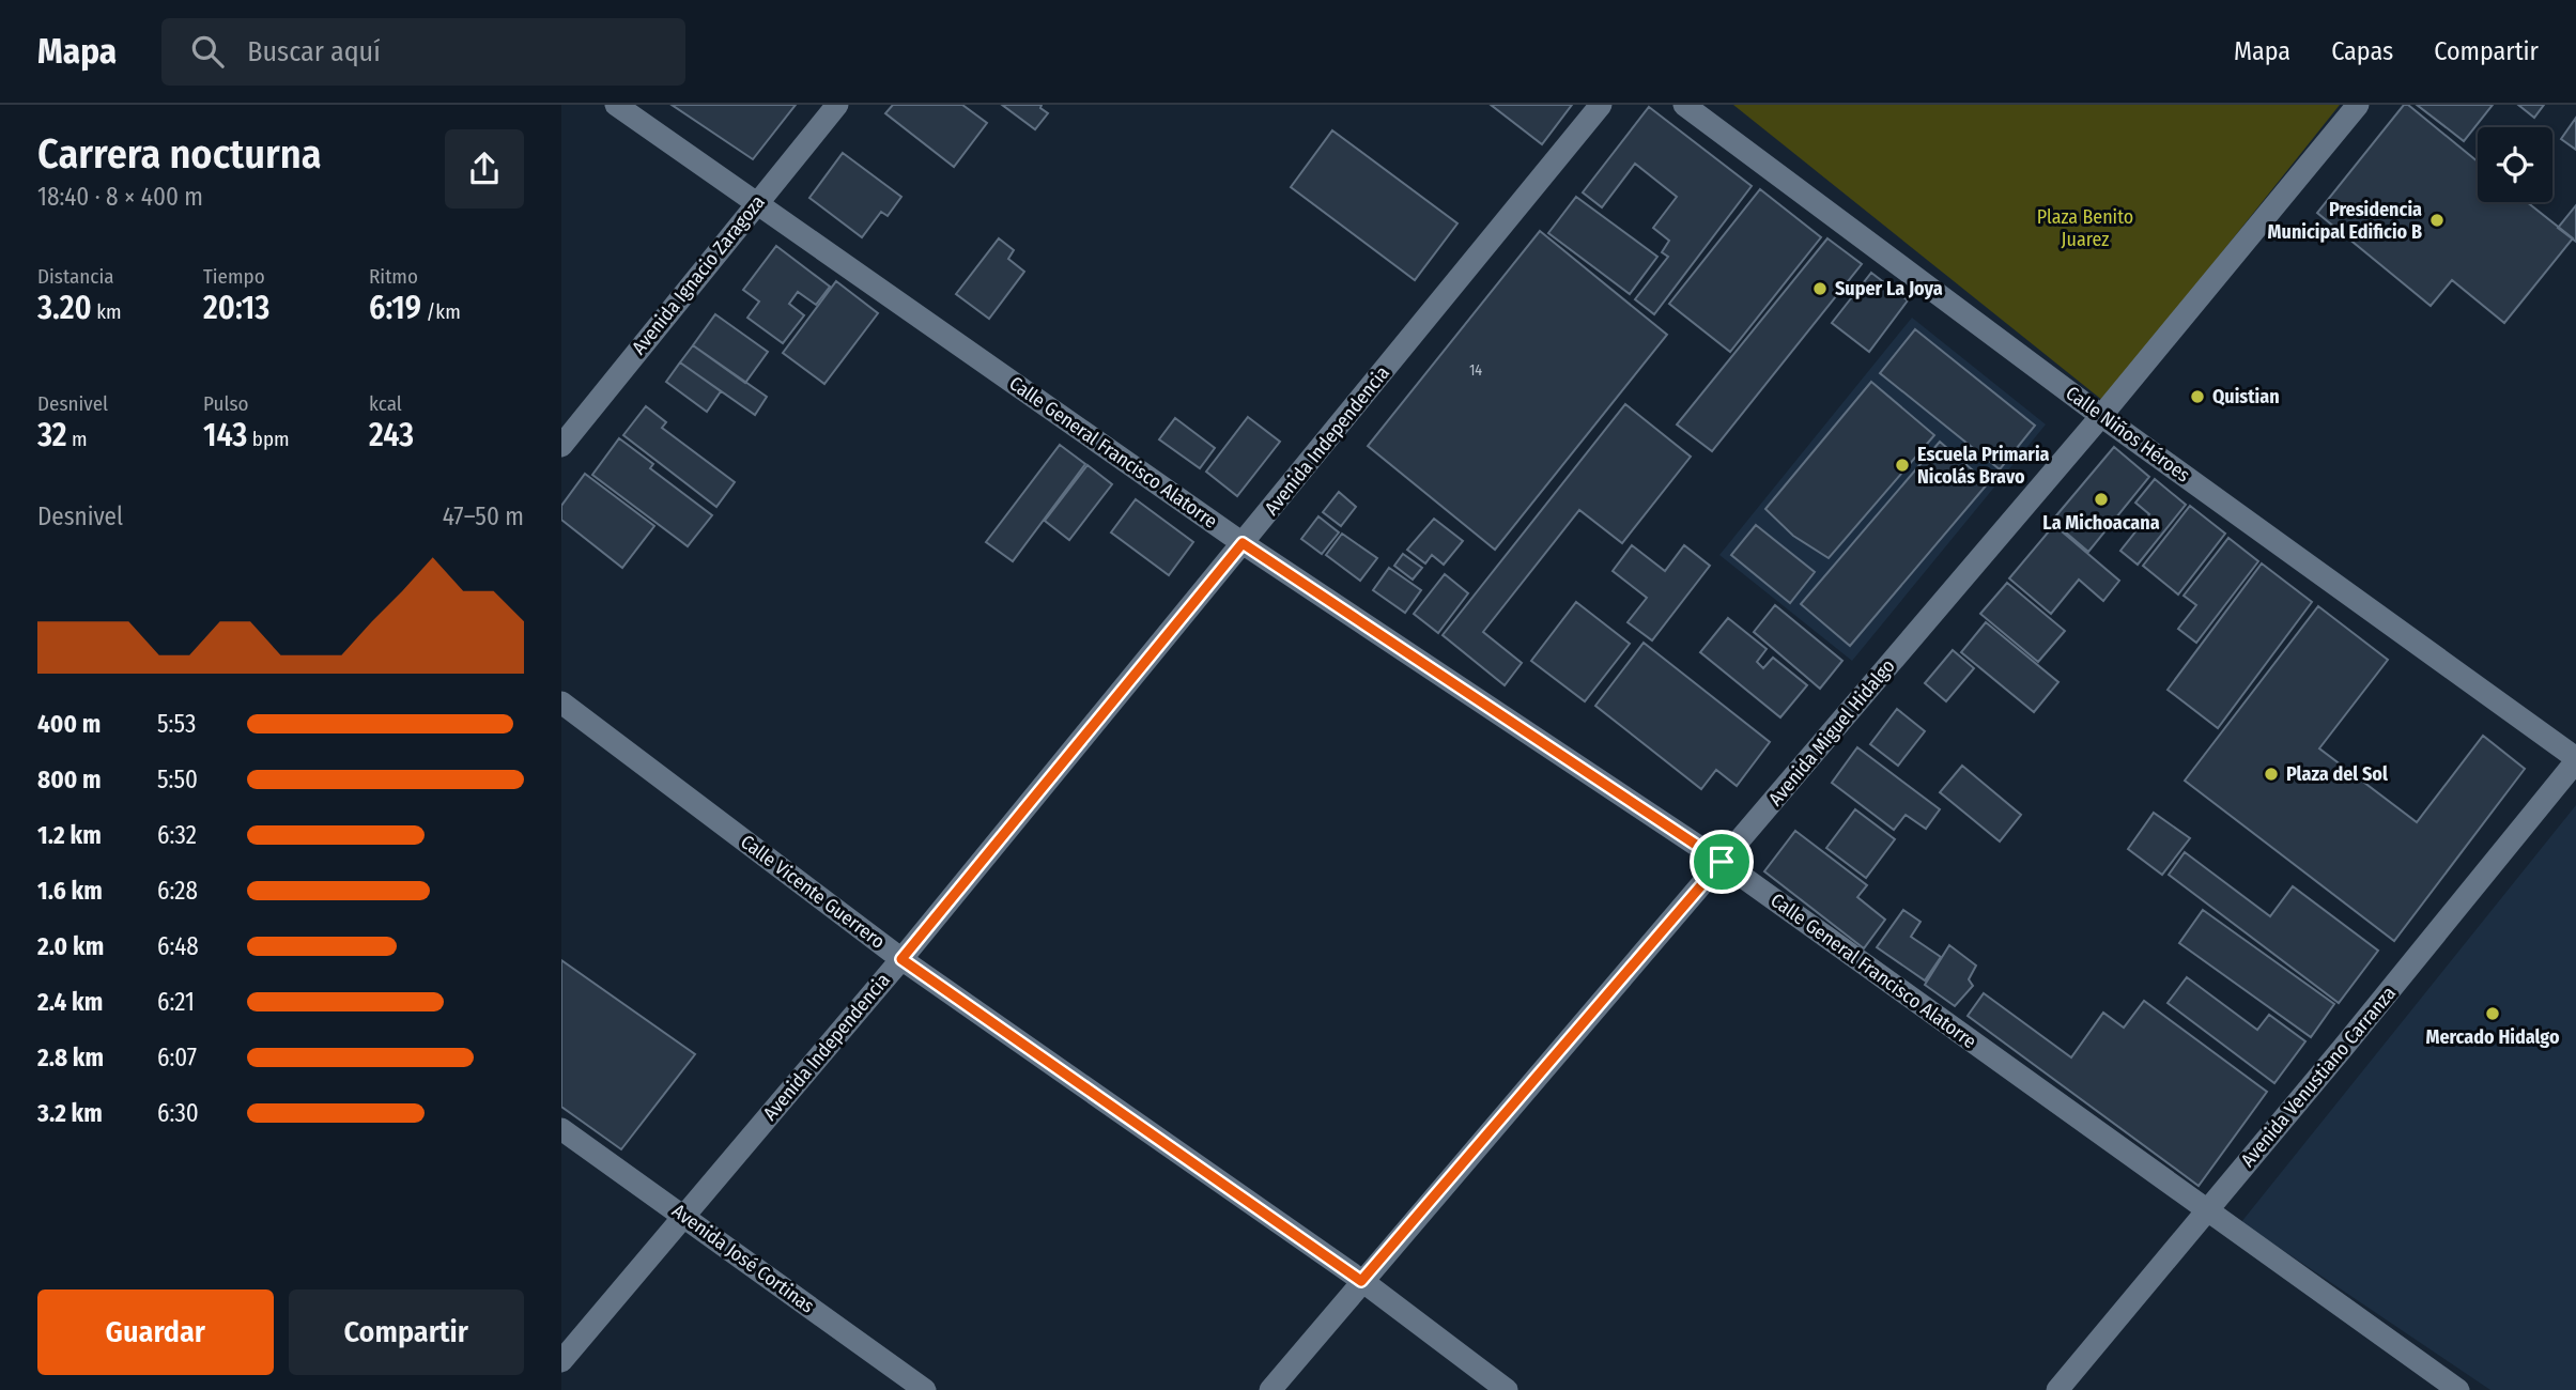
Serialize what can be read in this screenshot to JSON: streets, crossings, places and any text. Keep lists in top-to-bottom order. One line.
{"streets":{"street":["Avenida Ignacio Zaragoza","Calle Niños Héroes","Avenida Independencia","Calle General Francisco Alatorre","Avenida Miguel Hidalgo","Calle Vicente Guerrero","Avenida Venustiano Carranza","Avenida José Cortinas"]},"crossings":[["Avenida Ignacio Zaragoza","Calle General Francisco Alatorre"],["Calle Niños Héroes","Avenida Miguel Hidalgo"],["Calle Niños Héroes","Avenida Venustiano Carranza"],["Avenida Independencia","Calle General Francisco Alatorre"],["Avenida Independencia","Calle Vicente Guerrero"],["Avenida Independencia","Avenida José Cortinas"],["Calle General Francisco Alatorre","Avenida Miguel Hidalgo"],["Calle General Francisco Alatorre","Avenida Venustiano Carranza"],["Avenida Miguel Hidalgo","Calle Vicente Guerrero"]],"parks":["Plaza Benito Juarez"],"places":["Presidencia Municipal Edificio B","Super La Joya","Quistian","Escuela Primaria Nicolás Bravo","La Michoacana","Plaza del Sol","Mercado Hidalgo"],"house_numbers":["14"],"page":{"header":"Mapa","search":"Buscar aquí","nav":["Mapa","Capas","Compartir"],"heading":["Carrera nocturna","18:40 · 8 × 400 m"],"stats":[["Distancia","3.20 km"],["Tiempo","20:13"],["Ritmo","6:19 /km"],["Desnivel","32 m"],["Pulso","143 bpm"],["kcal","243"]],"chart":["Desnivel","47–50 m"],"list":[{"name":"400 m","note":"5:53"},{"name":"800 m","note":"5:50"},{"name":"1.2 km","note":"6:32"},{"name":"1.6 km","note":"6:28"},{"name":"2.0 km","note":"6:48"},{"name":"2.4 km","note":"6:21"},{"name":"2.8 km","note":"6:07"},{"name":"3.2 km","note":"6:30"}],"buttons":["Guardar","Compartir"]}}
